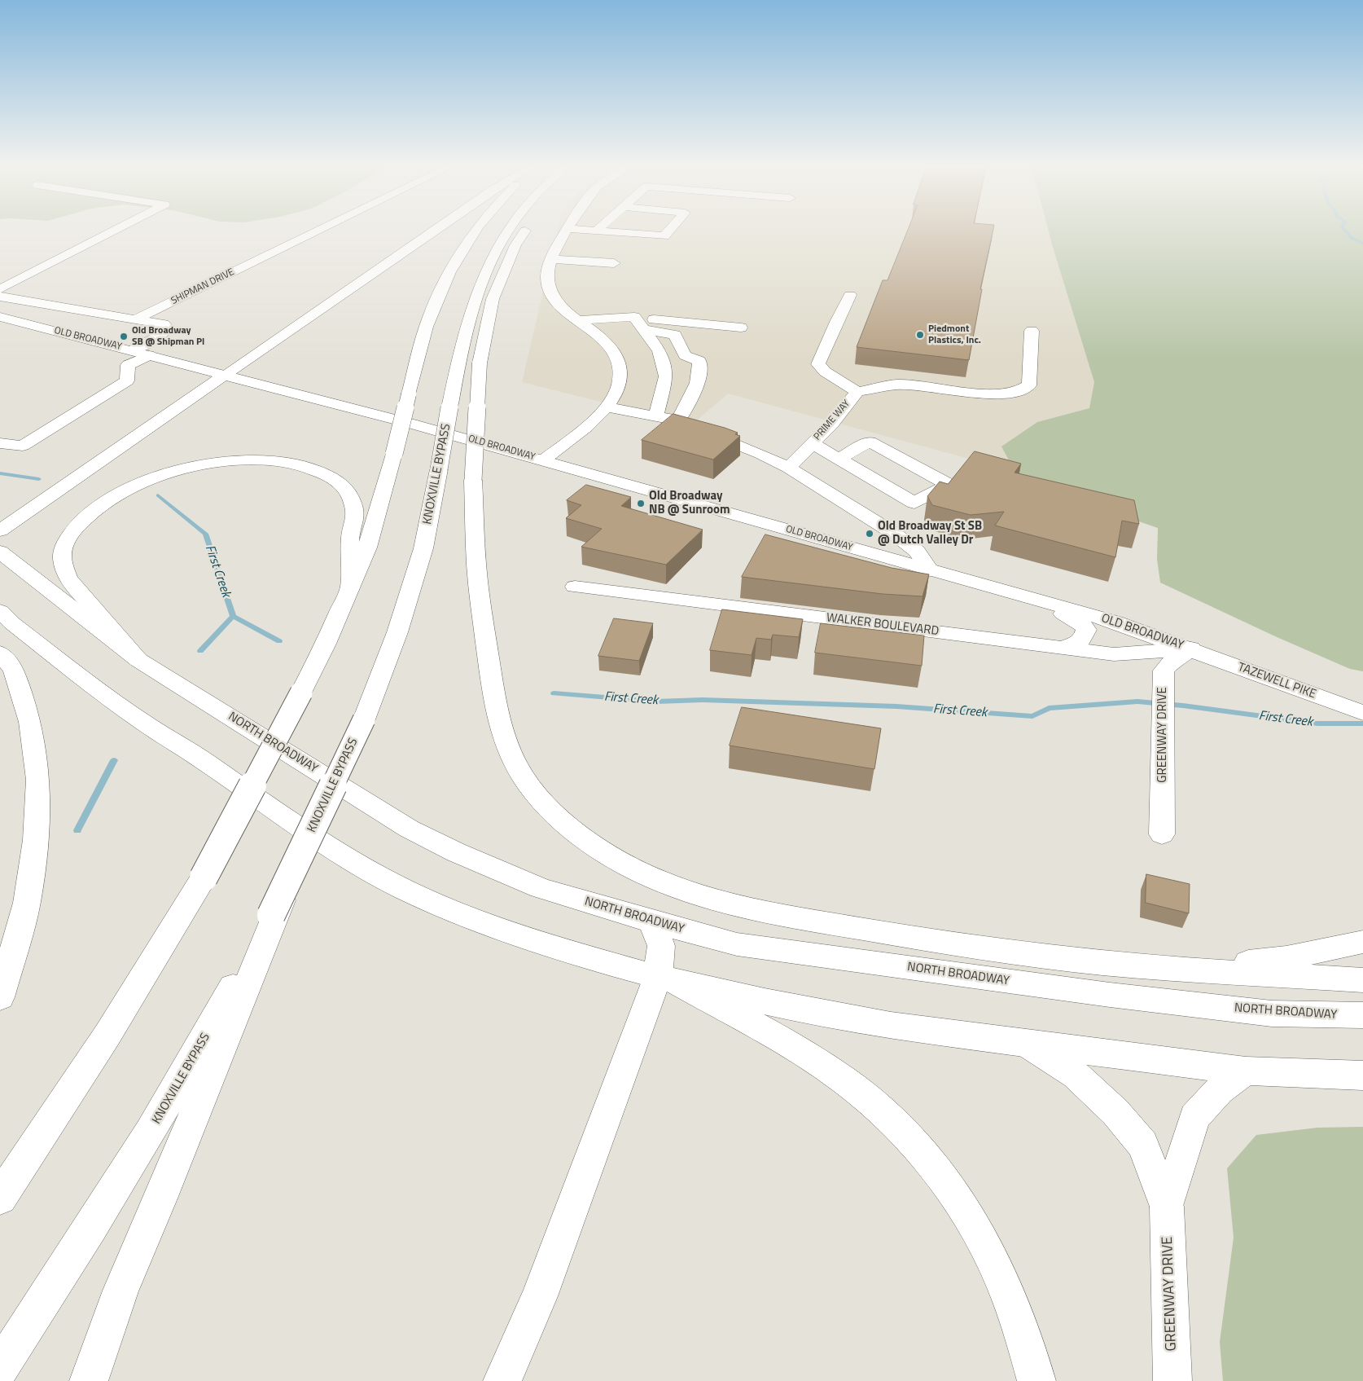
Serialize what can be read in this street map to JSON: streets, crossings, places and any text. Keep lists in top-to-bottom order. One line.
{"streets":{"main road":["SHIPMAN DRIVE","OLD BROADWAY","PRIME WAY","KNOXVILLE BYPASS","WALKER BOULEVARD","TAZEWELL PIKE","GREENWAY DRIVE","NORTH BROADWAY"]},"crossings":[["OLD BROADWAY","WALKER BOULEVARD"],["OLD BROADWAY","TAZEWELL PIKE"],["OLD BROADWAY","GREENWAY DRIVE"],["WALKER BOULEVARD","TAZEWELL PIKE"],["WALKER BOULEVARD","GREENWAY DRIVE"],["TAZEWELL PIKE","GREENWAY DRIVE"]],"water":["First Creek"],"places":["Piedmont Plastics, Inc.","Old Broadway SB @ Shipman Pl","Old Broadway NB @ Sunroom","Old Broadway St SB @ Dutch Valley Dr"]}
